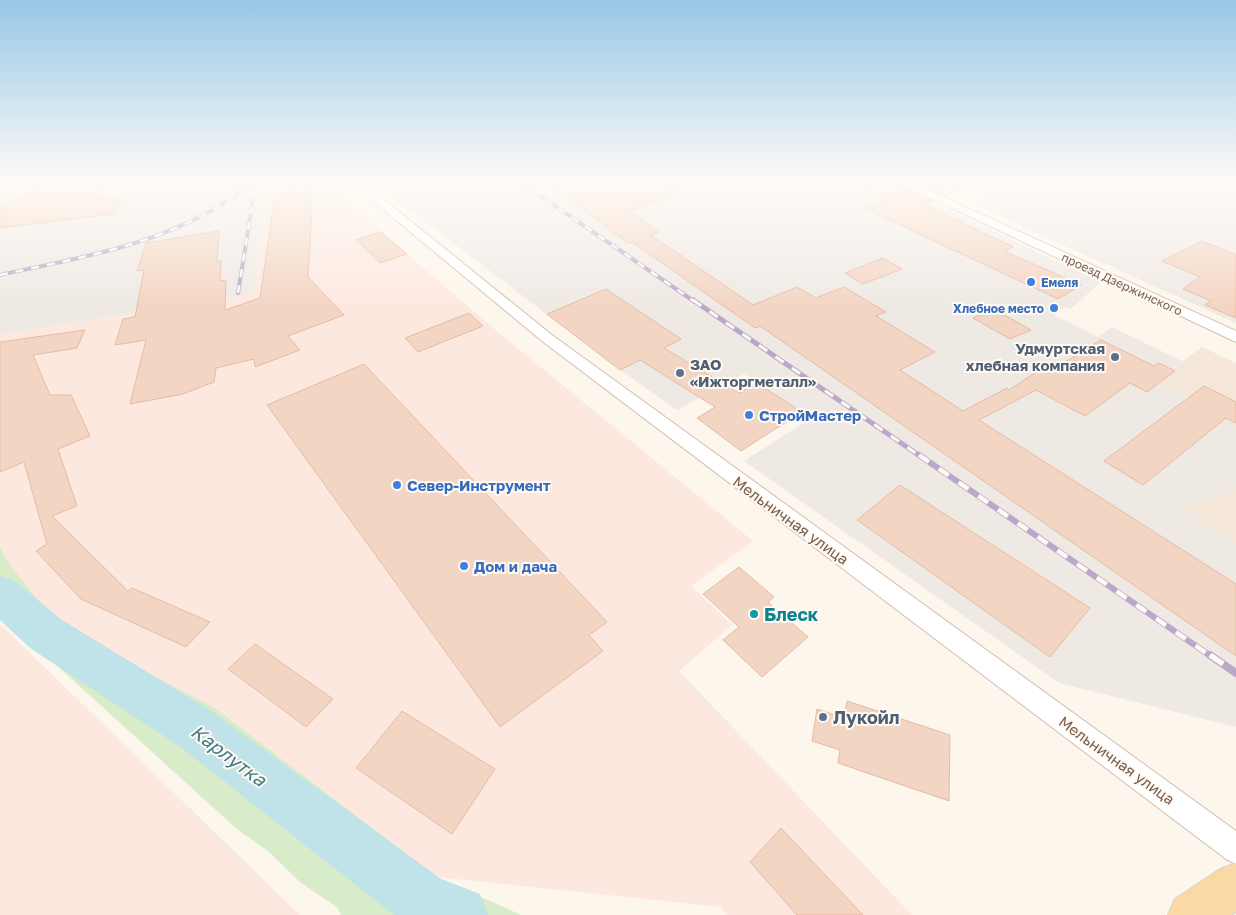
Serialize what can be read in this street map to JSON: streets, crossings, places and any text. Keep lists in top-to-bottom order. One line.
{"streets":{"street":["проезд Дзержинского","Мельничная улица"]},"water":["Карлутка"],"places":["Емеля","Хлебное место","Удмуртская хлебная компания","ЗАО «Ижторгметалл»","СтройМастер","Север-Инструмент","Дом и дача","Блеск","Лукойл"]}
